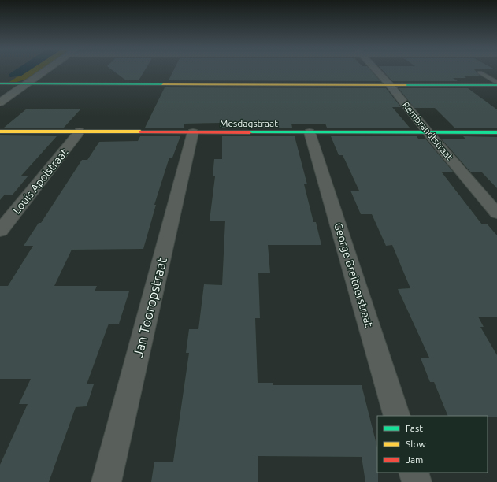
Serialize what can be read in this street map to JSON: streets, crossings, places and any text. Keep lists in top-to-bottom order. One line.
{"streets":{"street":["Mesdagstraat","Rembrandtstraat","Louis Apolstraat","George Breitnerstraat","Jan Tooropstraat"]},"crossings":[["Mesdagstraat","Rembrandtstraat"],["Mesdagstraat","Louis Apolstraat"],["Mesdagstraat","George Breitnerstraat"],["Mesdagstraat","Jan Tooropstraat"]],"legend":["Fast","Slow","Jam"]}
